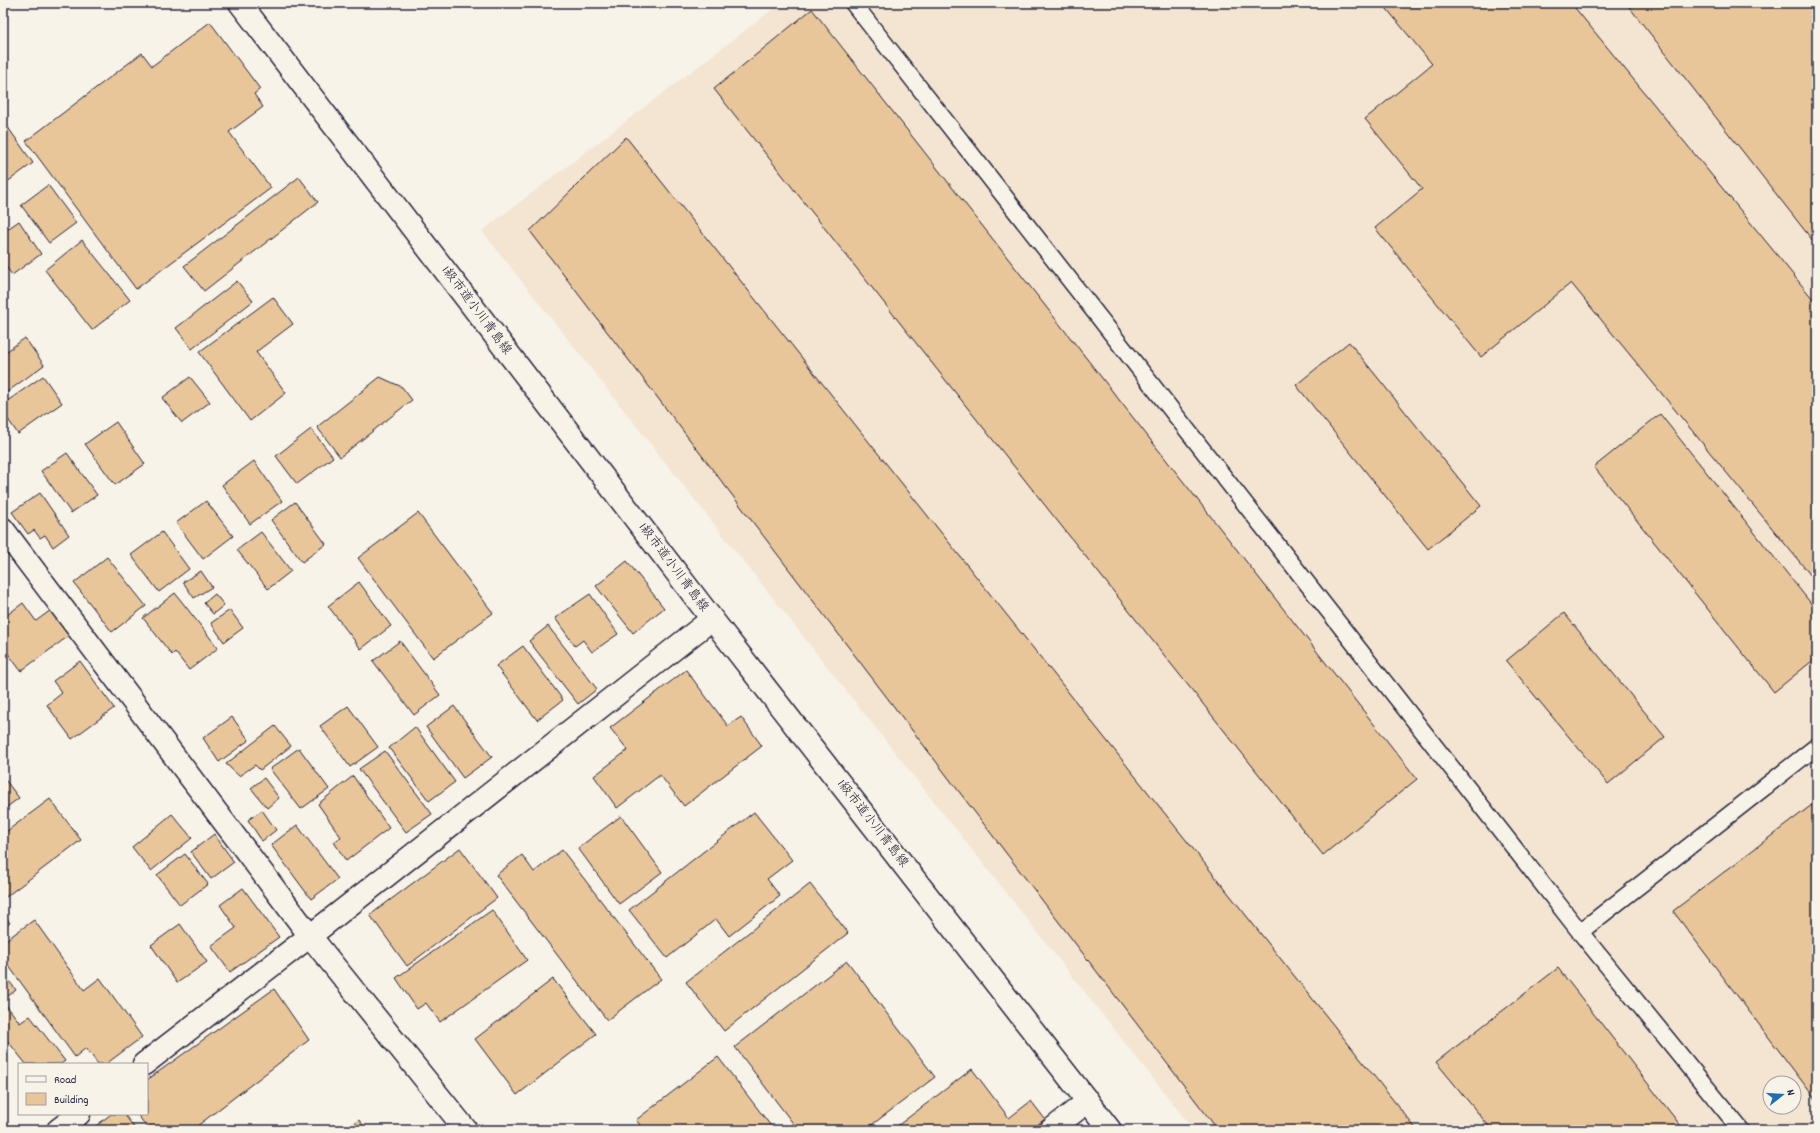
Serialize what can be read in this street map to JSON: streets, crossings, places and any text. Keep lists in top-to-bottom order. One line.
{"streets":{"street":["1級市道小川青島線"]},"legend":["Road","Building"],"north":"right"}
